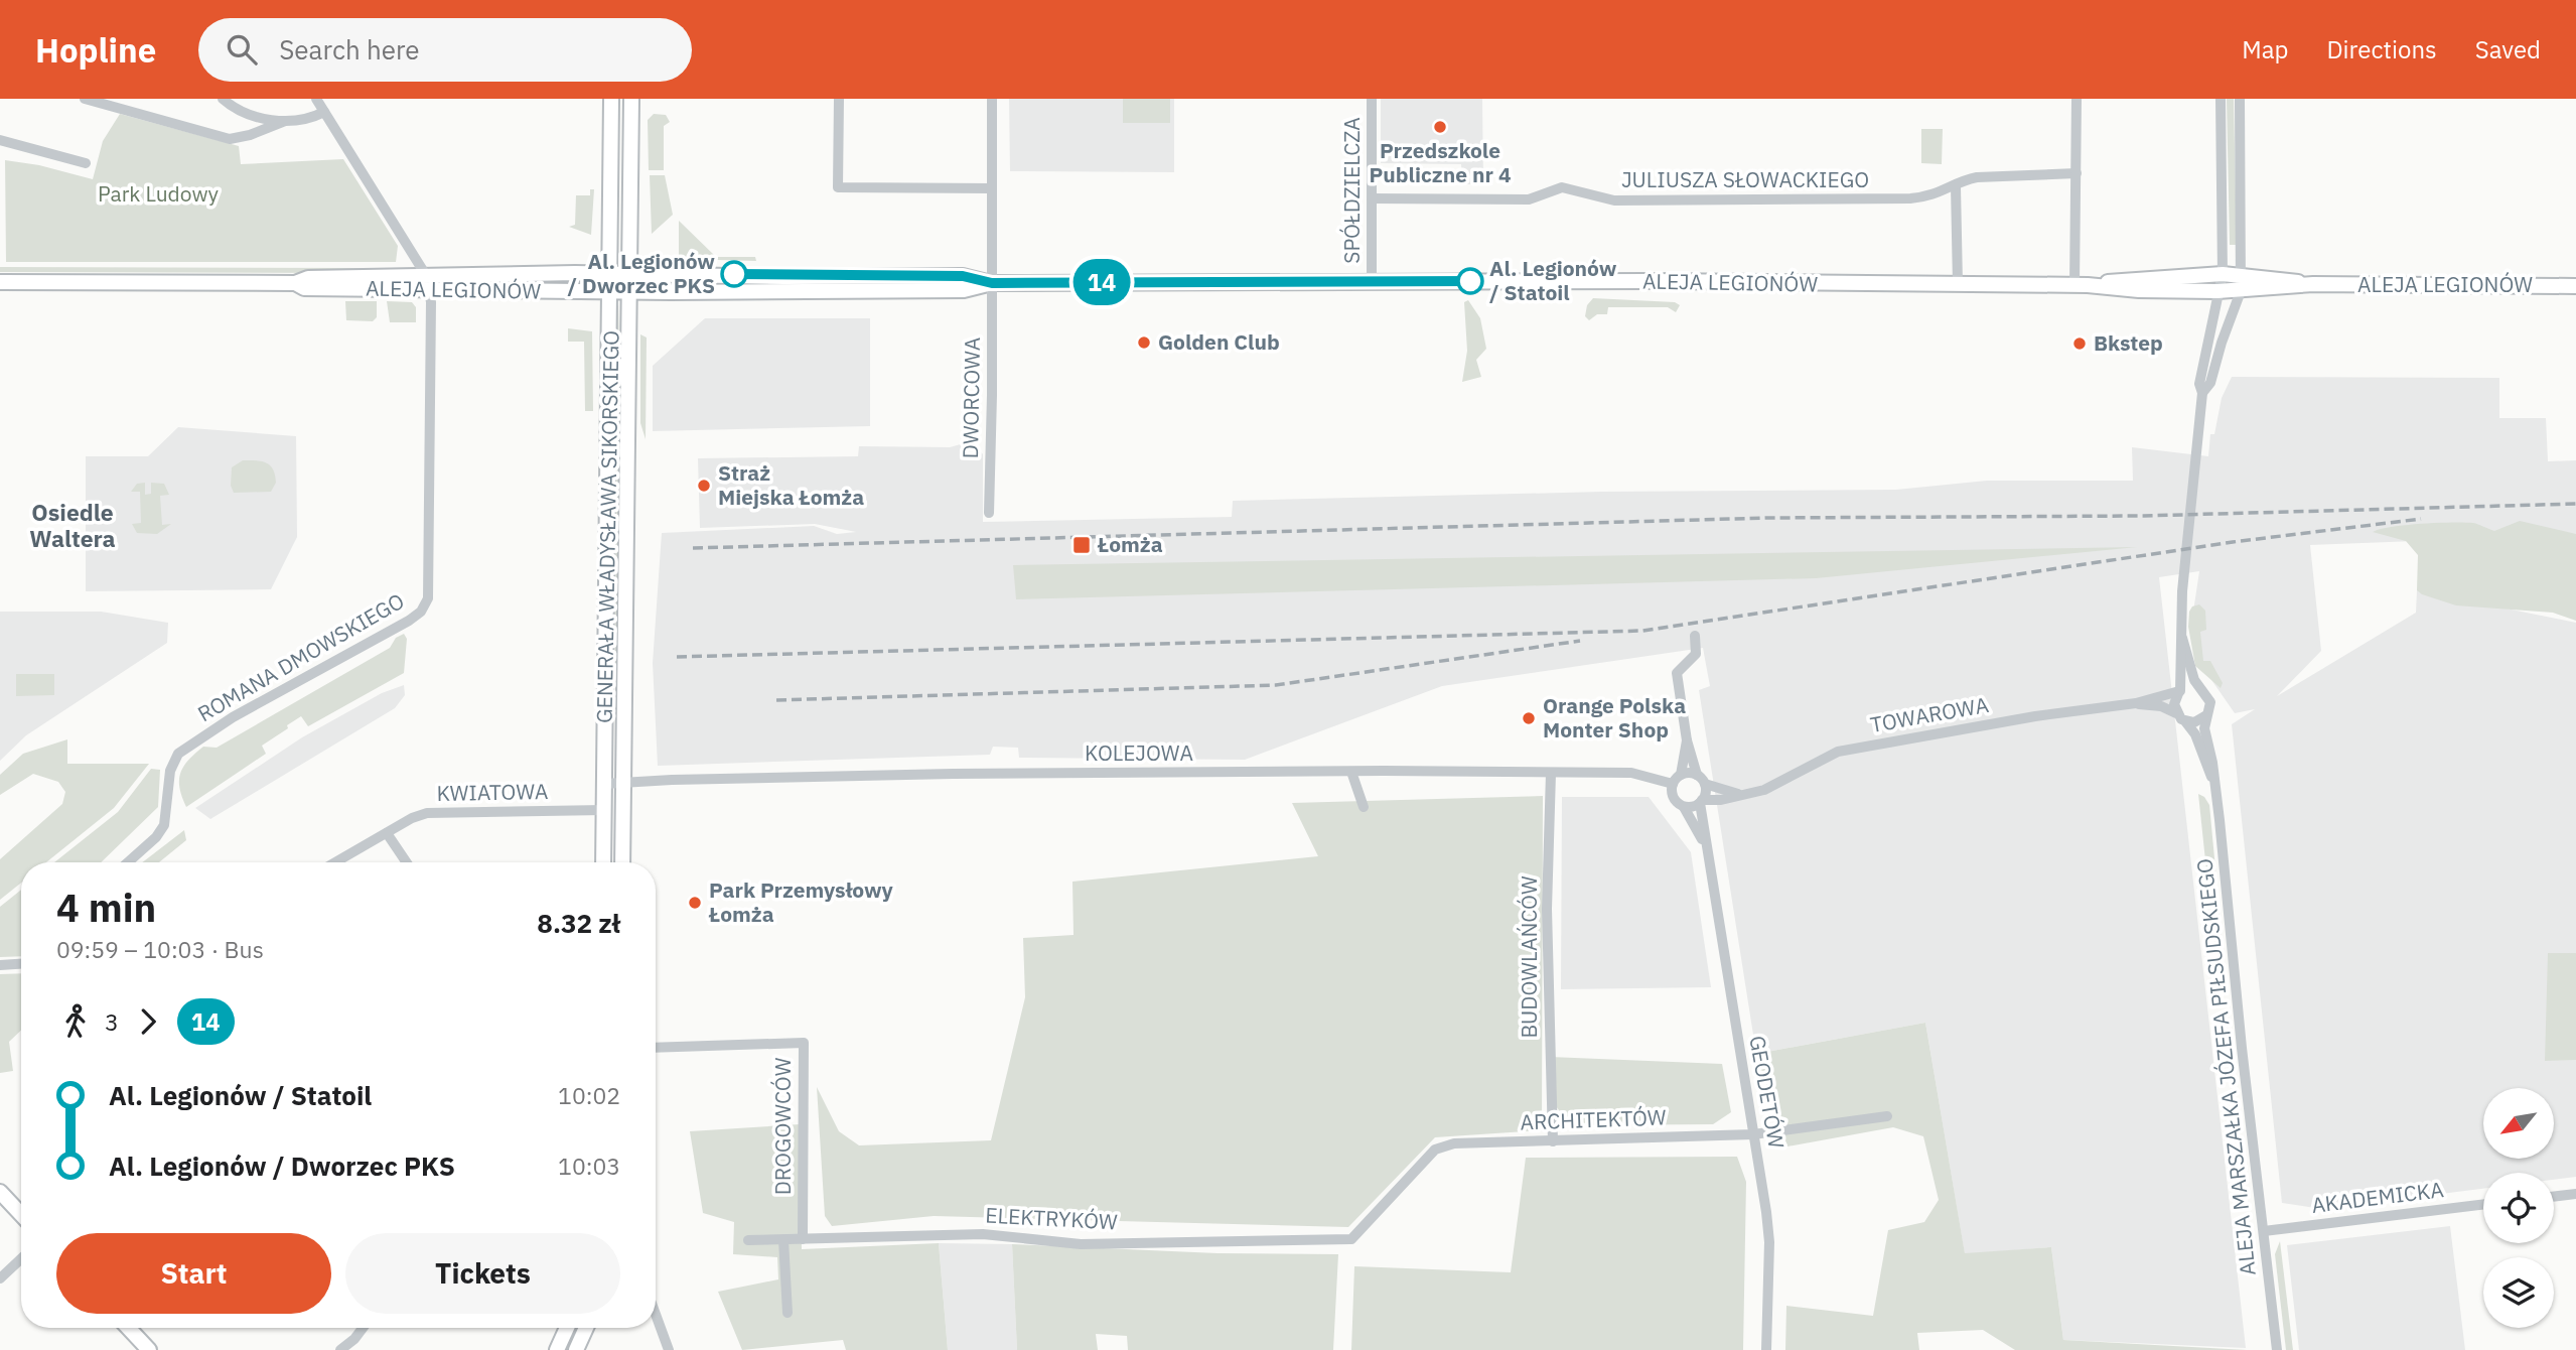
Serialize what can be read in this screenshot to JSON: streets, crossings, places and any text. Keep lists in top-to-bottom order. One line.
{"streets":{"main road":["ALEJA LEGIONÓW","GENERAŁA WŁADYSŁAWA SIKORSKIEGO"],"street":["JULIUSZA SŁOWACKIEGO","SPÓŁDZIELCZA","DWORCOWA","ROMANA DMOWSKIEGO","TOWAROWA","KOLEJOWA","KWIATOWA","BUDOWLAŃCÓW","ALEJA MARSZAŁKA JÓZEFA PIŁSUDSKIEGO","GEODETÓW","ARCHITEKTÓW","DROGOWCÓW","AKADEMICKA","ELEKTRYKÓW"]},"crossings":[["JULIUSZA SŁOWACKIEGO","SPÓŁDZIELCZA"],["SPÓŁDZIELCZA","ALEJA LEGIONÓW"],["ALEJA LEGIONÓW","DWORCOWA"],["ALEJA LEGIONÓW","GENERAŁA WŁADYSŁAWA SIKORSKIEGO"],["ALEJA LEGIONÓW","ROMANA DMOWSKIEGO"],["ALEJA LEGIONÓW","ALEJA MARSZAŁKA JÓZEFA PIŁSUDSKIEGO"],["GENERAŁA WŁADYSŁAWA SIKORSKIEGO","KOLEJOWA"],["GENERAŁA WŁADYSŁAWA SIKORSKIEGO","KWIATOWA"],["TOWAROWA","KOLEJOWA"],["TOWAROWA","ALEJA MARSZAŁKA JÓZEFA PIŁSUDSKIEGO"],["TOWAROWA","GEODETÓW"],["KOLEJOWA","BUDOWLAŃCÓW"],["KOLEJOWA","GEODETÓW"],["BUDOWLAŃCÓW","ARCHITEKTÓW"],["ALEJA MARSZAŁKA JÓZEFA PIŁSUDSKIEGO","AKADEMICKA"],["GEODETÓW","ARCHITEKTÓW"],["ARCHITEKTÓW","ELEKTRYKÓW"],["DROGOWCÓW","ELEKTRYKÓW"]],"districts":["Osiedle Waltera"],"parks":["Park Ludowy"],"places":{"other":["Przedszkole Publiczne nr 4","Al. Legionów / Dworzec PKS","Al. Legionów / Statoil","Golden Club","Bkstep","Straż Miejska Łomża","Orange Polska Monter Shop","Park Przemysłowy Łomża"],"transit":["Łomża"]},"lines":["bus line 14"],"north":"bottom left","page":{"header":"Hopline","search":"Search here","nav":["Map","Directions","Saved"],"on_map":"14","heading":["4 min","09:59 – 10:03 · Bus","8.32 zł"],"legs":["3","14"],"list":[{"name":"Al. Legionów / Statoil","value":"10:02"},{"name":"Al. Legionów / Dworzec PKS","value":"10:03"}],"buttons":["Start","Tickets"]}}
